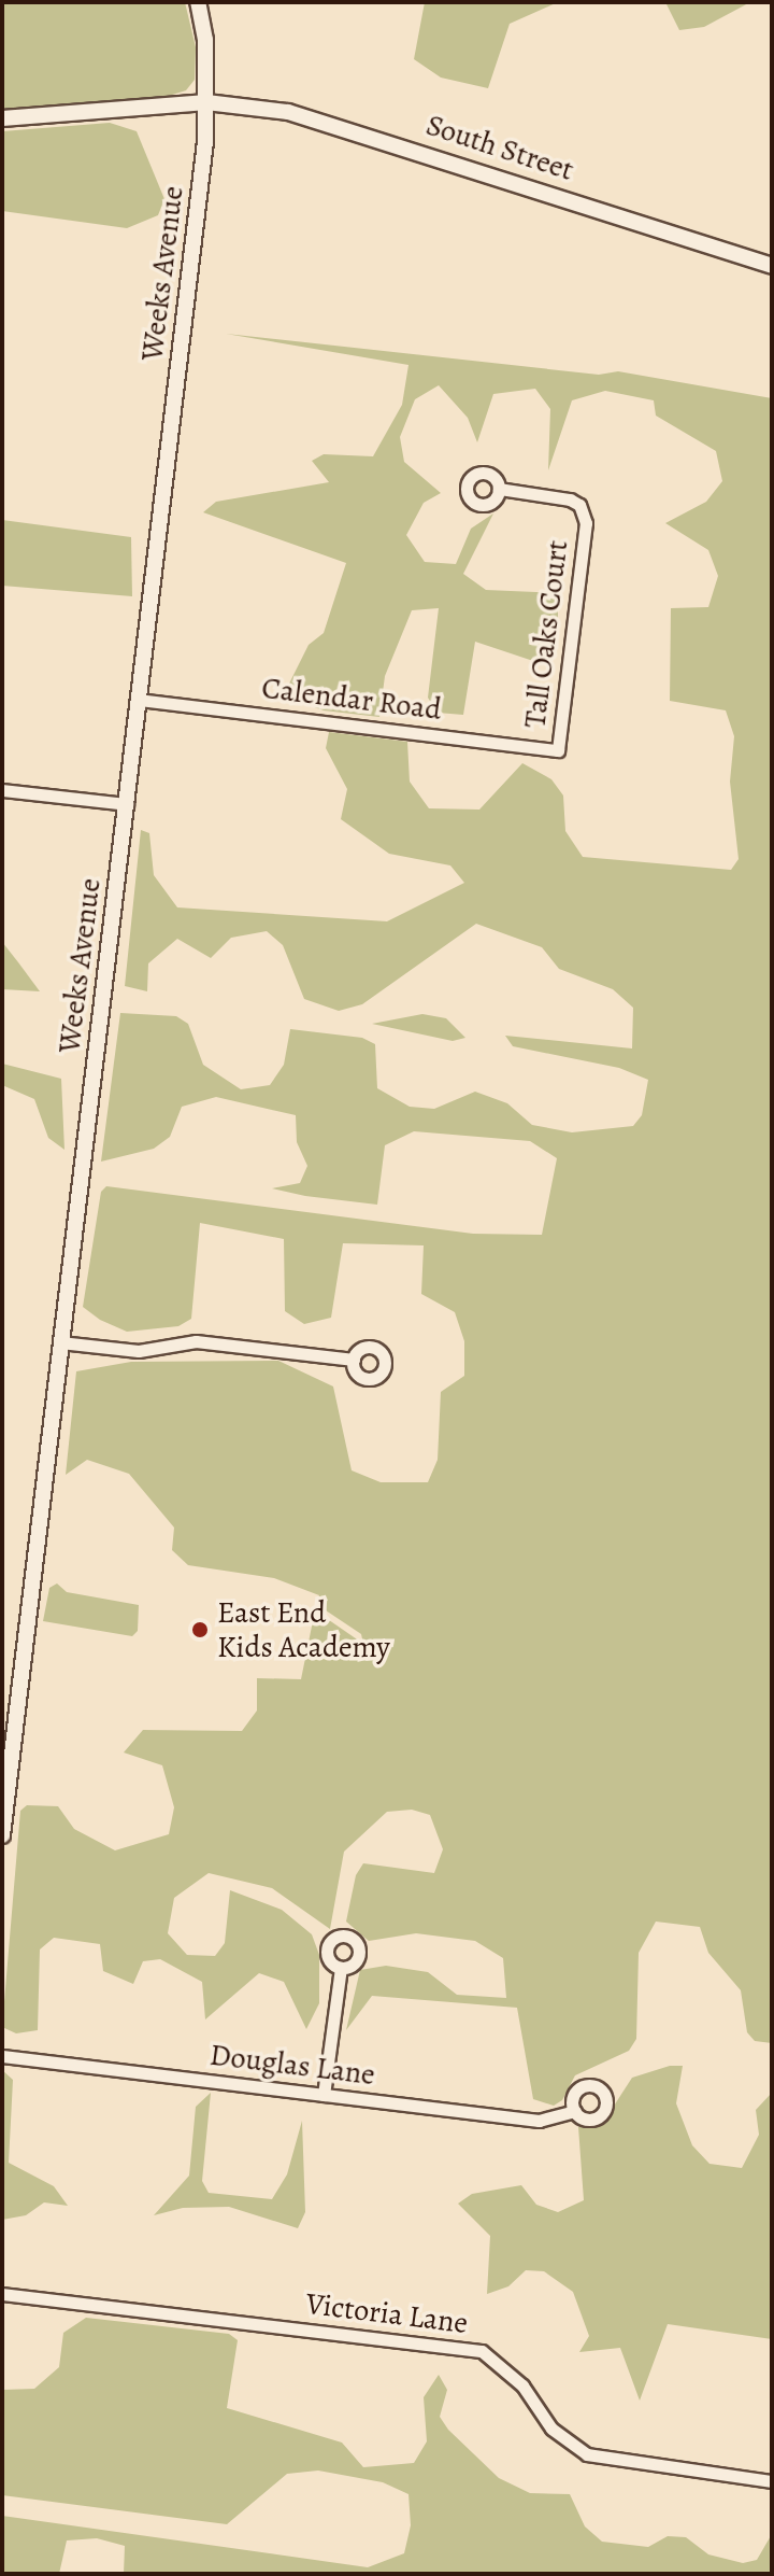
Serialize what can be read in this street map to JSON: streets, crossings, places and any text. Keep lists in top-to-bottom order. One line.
{"streets":{"street":["South Street","Weeks Avenue","Tall Oaks Court","Calendar Road","Douglas Lane","Victoria Lane"]},"crossings":[["South Street","Weeks Avenue"],["Weeks Avenue","Calendar Road"],["Tall Oaks Court","Calendar Road"]],"places":["East End Kids Academy"]}
